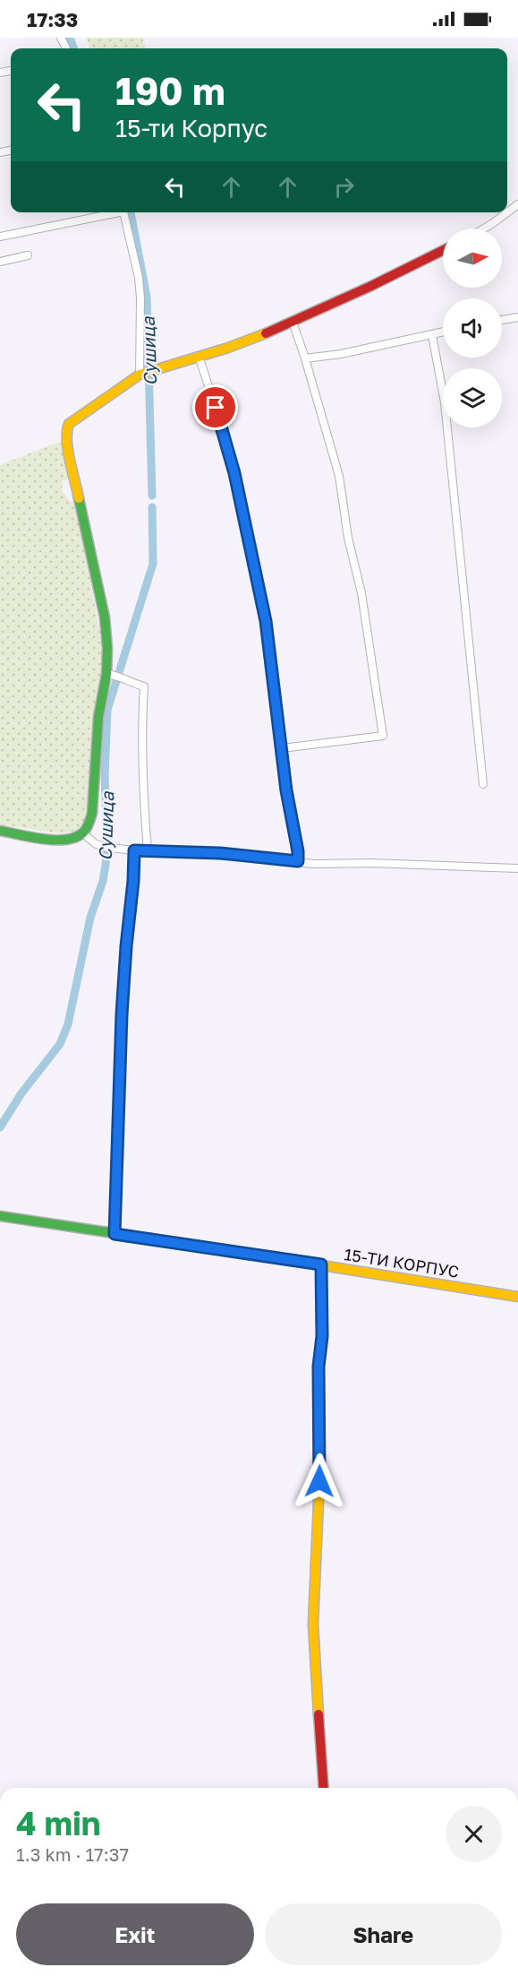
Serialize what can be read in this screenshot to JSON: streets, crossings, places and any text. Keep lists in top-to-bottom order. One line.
{"streets":{"street":["15-ТИ КОРПУС"]},"water":["Сушица"],"north":"right","page":{"status":"17:33","turn":["190 m","15-ти Корпус"],"heading":["4 min","1.3 km · 17:37"],"buttons":["Exit","Share"]}}
